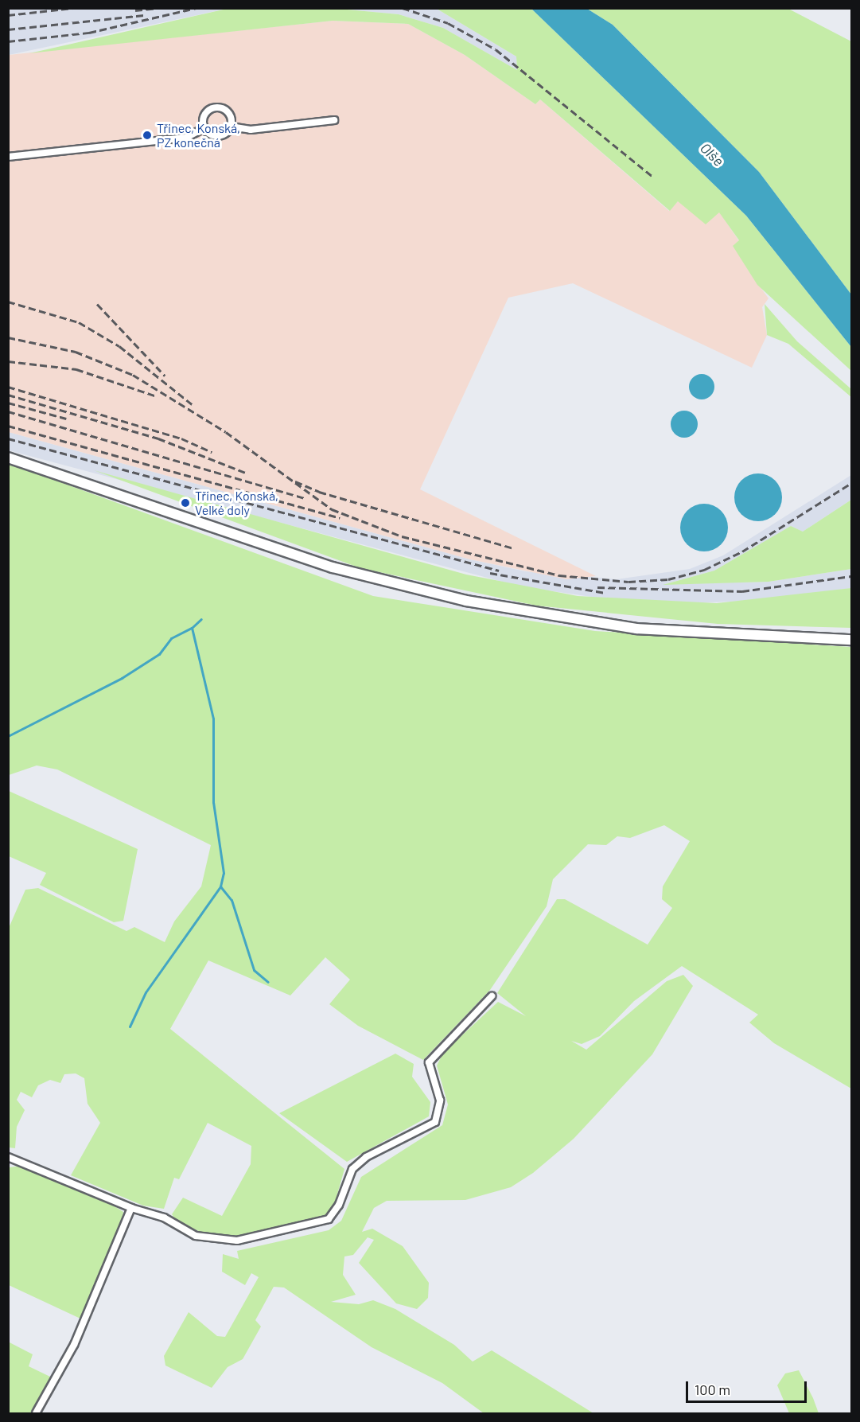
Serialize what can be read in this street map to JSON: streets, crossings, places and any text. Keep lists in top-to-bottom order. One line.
{"water":["Olše"],"places":["Třinec, Konská, PZ konečná","Třinec, Konská, Velké doly"],"scale_bar":"100 m"}
